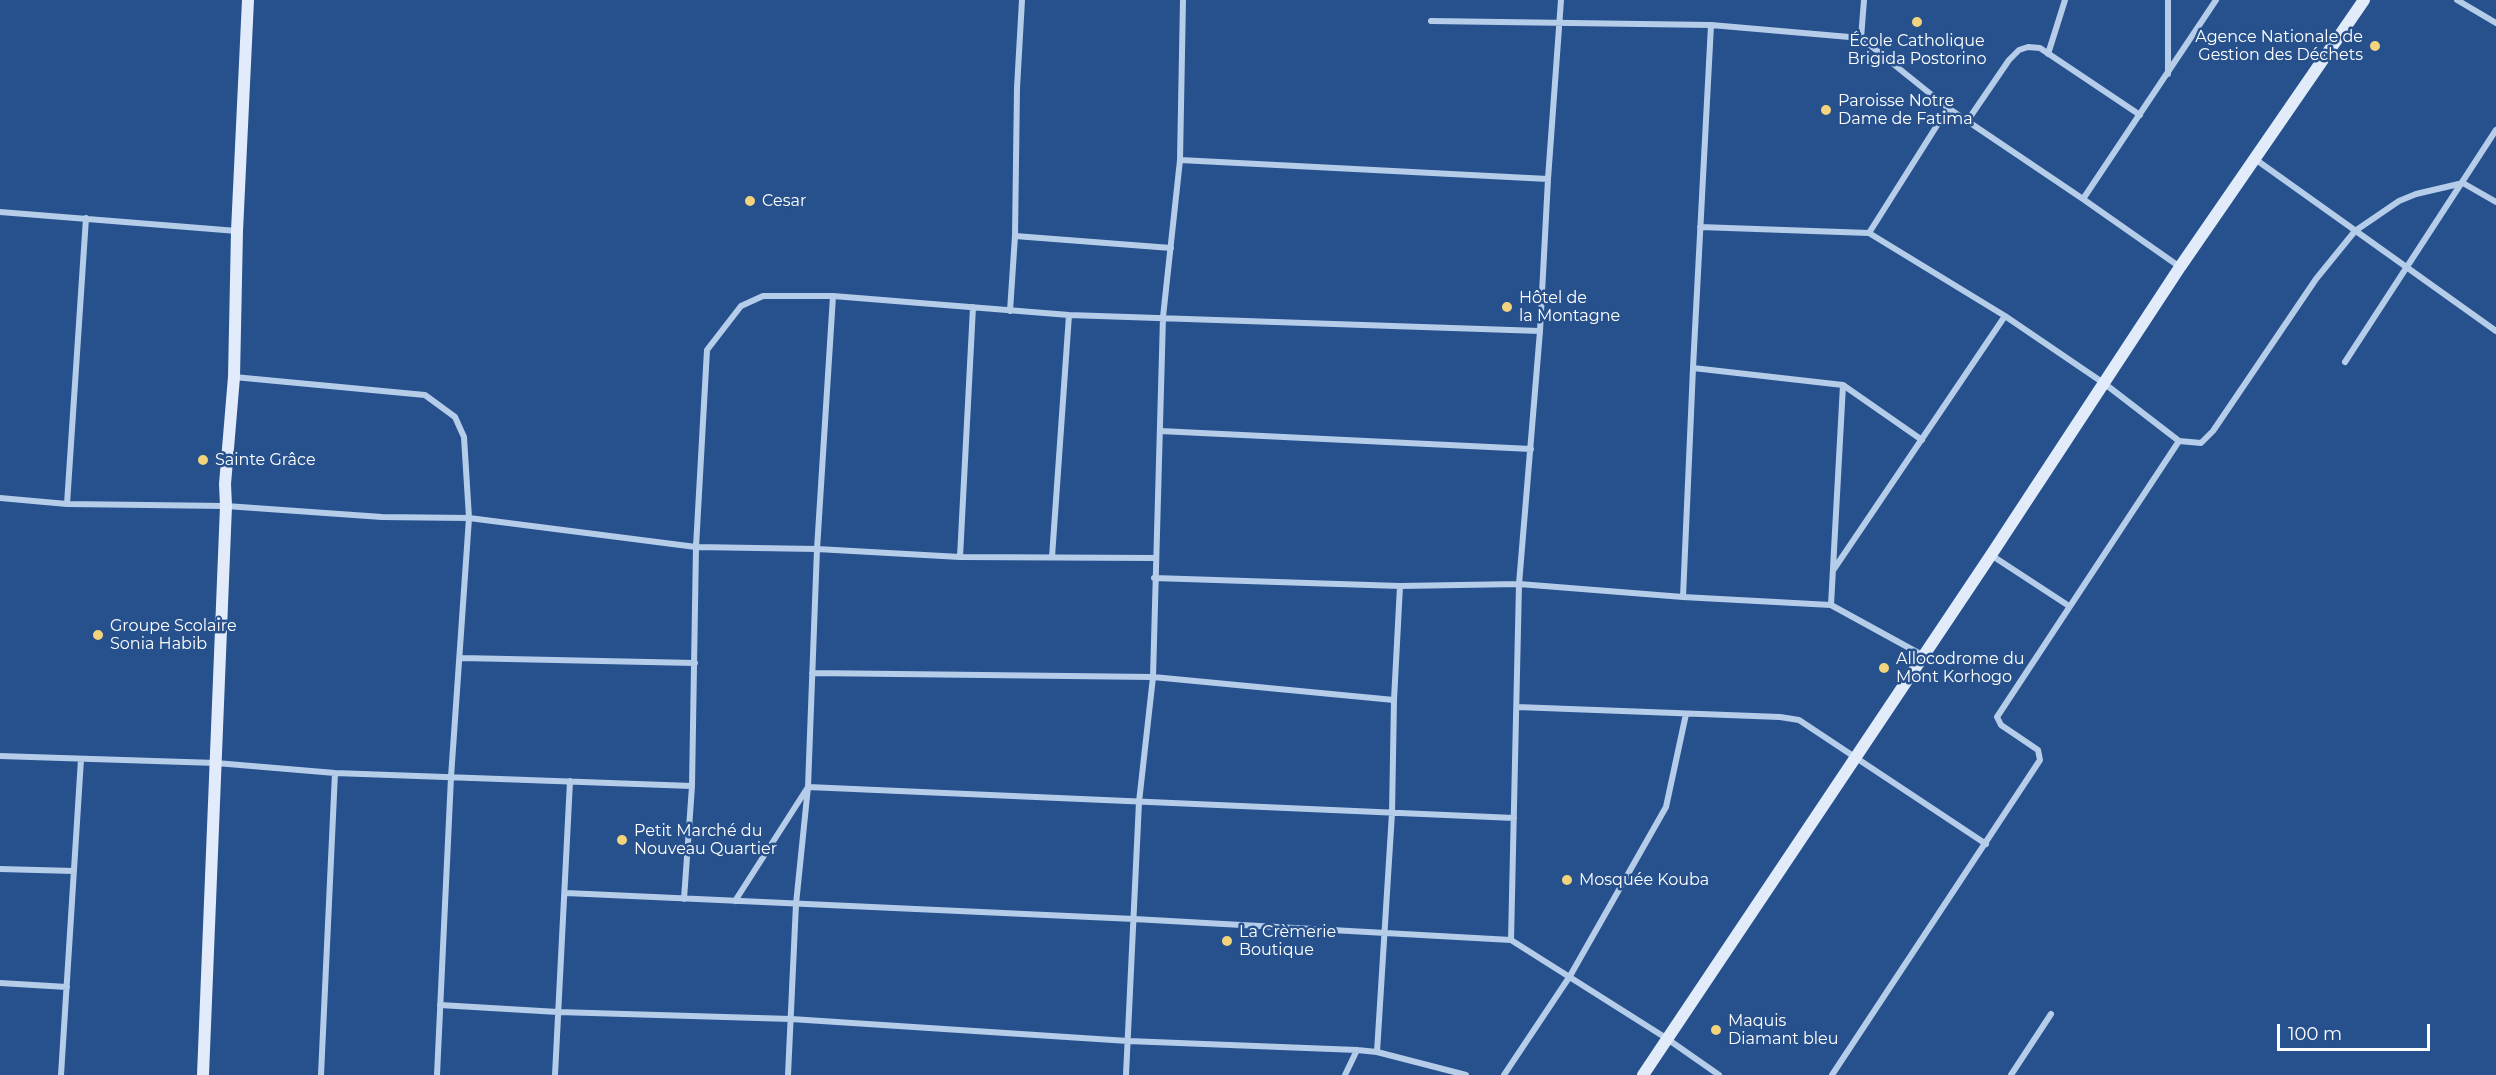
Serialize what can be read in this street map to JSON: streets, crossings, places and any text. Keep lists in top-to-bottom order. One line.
{"places":["École Catholique Brigida Postorino","Agence Nationale de Gestion des Déchets","Paroisse Notre Dame de Fatima","Cesar","Hôtel de la Montagne","Sainte Grâce","Groupe Scolaire Sonia Habib","Allocodrome du Mont Korhogo","Petit Marché du Nouveau Quartier","Mosquée Kouba","La Crèmerie Boutique","Maquis Diamant bleu"],"scale_bar":"100 m"}
